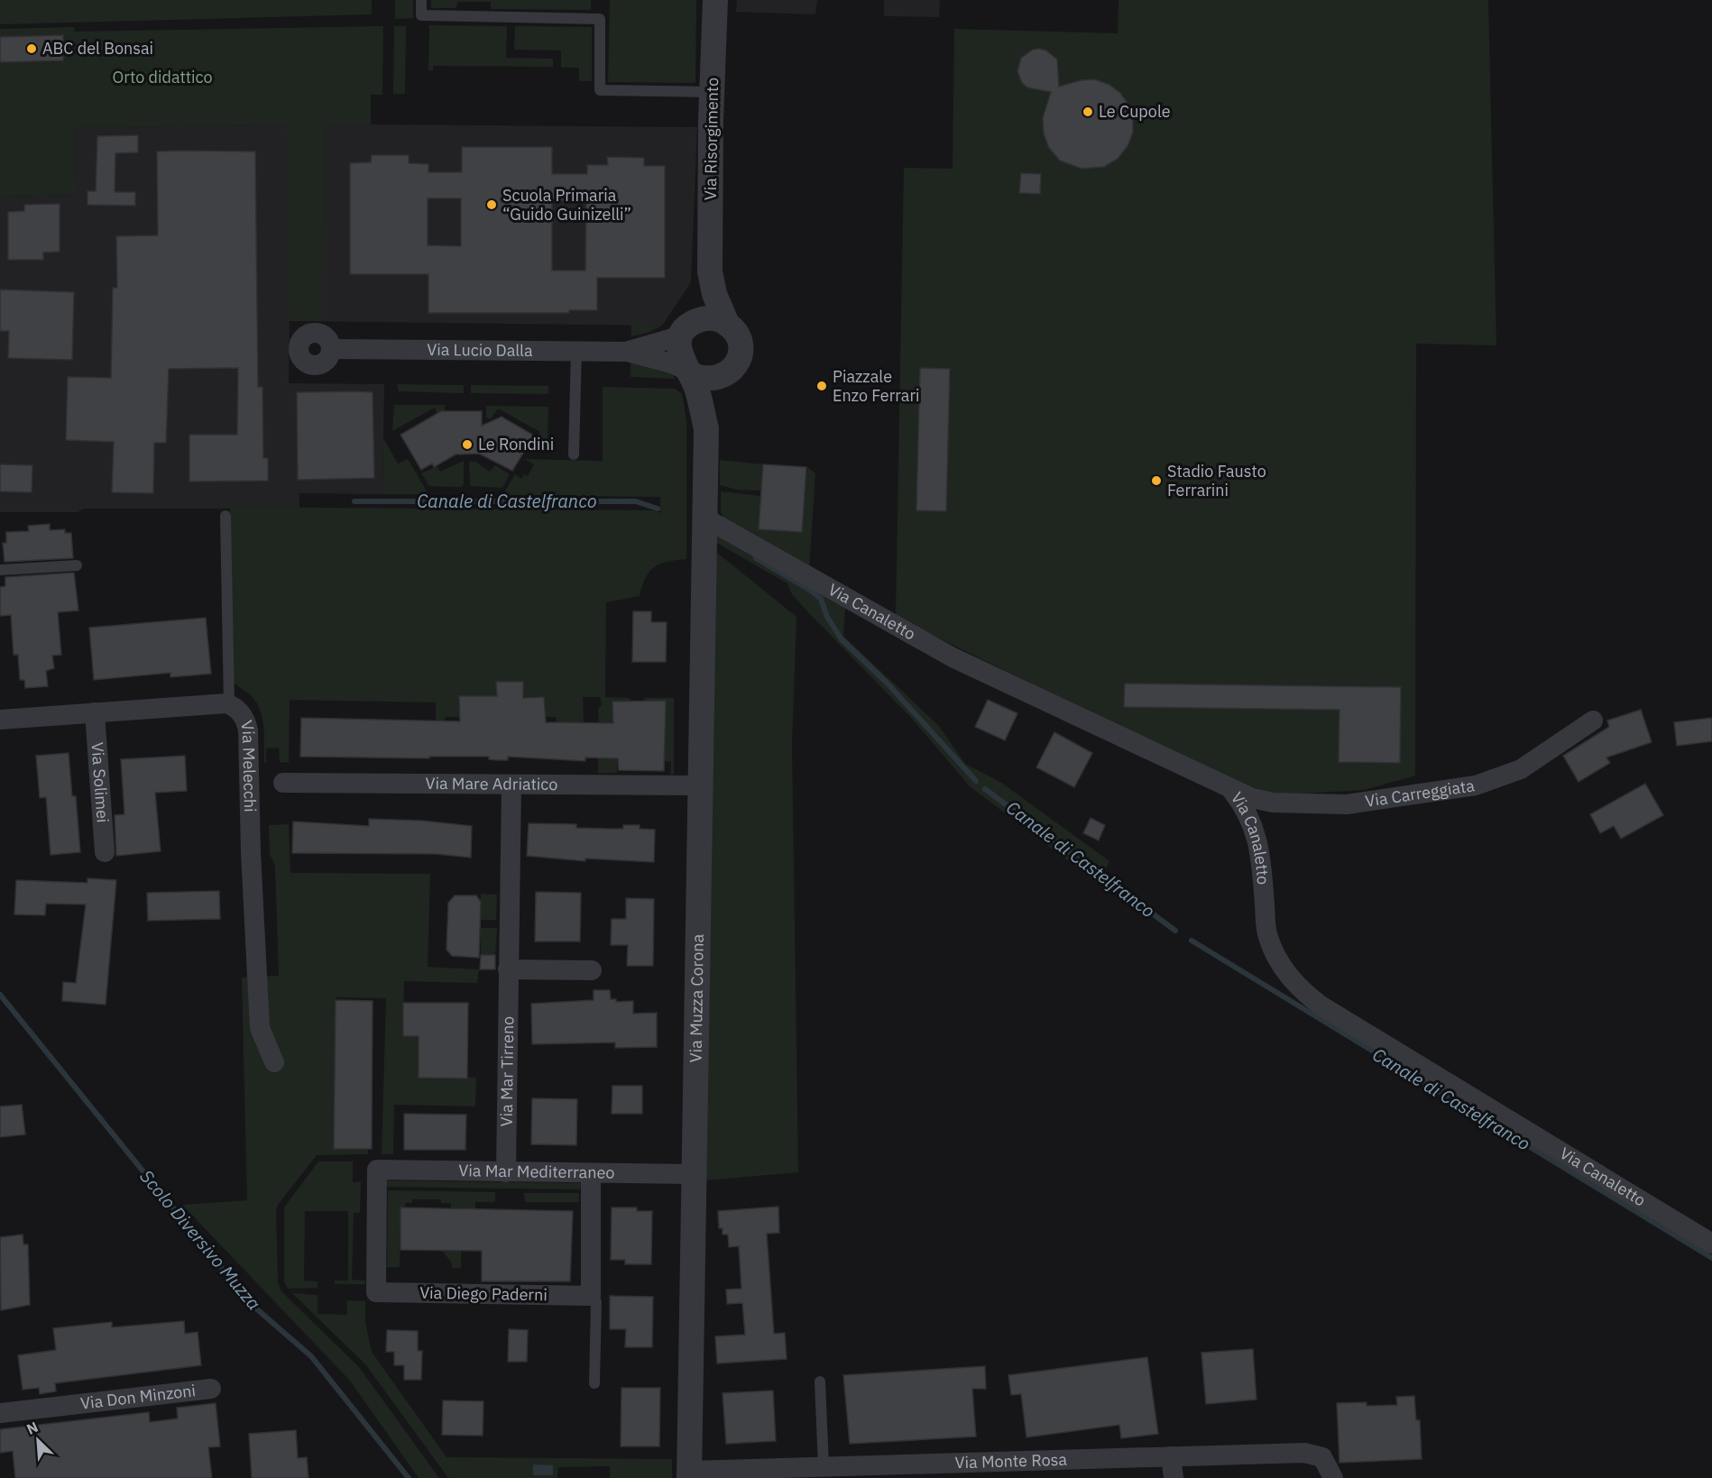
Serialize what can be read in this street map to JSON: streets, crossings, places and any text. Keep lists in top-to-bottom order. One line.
{"streets":{"street":["Via Risorgimento","Via Lucio Dalla","Via Canaletto","Via Melecchi","Via Solimei","Via Mare Adriatico","Via Carreggiata","Via Muzza Corona","Via Mar Tirreno","Via Mar Mediterraneo","Via Diego Paderni","Via Don Minzoni","Via Monte Rosa"]},"crossings":[["Via Risorgimento","Via Lucio Dalla"],["Via Risorgimento","Via Canaletto"],["Via Risorgimento","Via Muzza Corona"],["Via Canaletto","Via Carreggiata"],["Via Canaletto","Via Muzza Corona"],["Via Melecchi","Via Solimei"],["Via Mare Adriatico","Via Muzza Corona"],["Via Mare Adriatico","Via Mar Tirreno"],["Via Muzza Corona","Via Mar Mediterraneo"],["Via Muzza Corona","Via Monte Rosa"],["Via Mar Tirreno","Via Mar Mediterraneo"],["Via Mar Mediterraneo","Via Diego Paderni"]],"water":["Canale di Castelfranco","Scolo Diversivo Muzza"],"parks":["Orto didattico"],"places":["ABC del Bonsai","Le Cupole","Scuola Primaria “Guido Guinizelli”","Piazzale Enzo Ferrari","Le Rondini","Stadio Fausto Ferrarini"],"north":"top left"}
